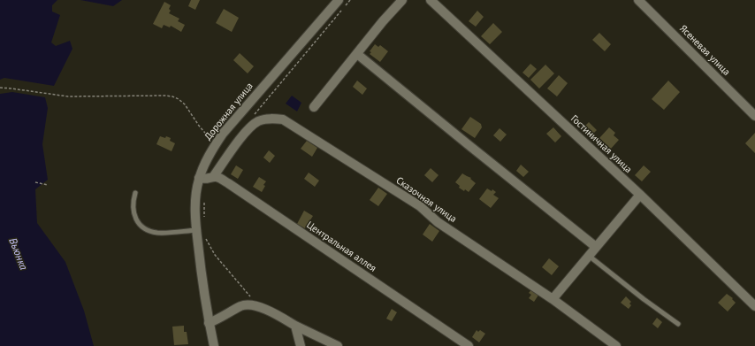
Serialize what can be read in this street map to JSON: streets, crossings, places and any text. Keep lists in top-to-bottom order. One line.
{"streets":{"street":["Ясеневая улица","Дорожная улица","Гостиничная улица","Сказочная улица","Центральная аллея"]},"crossings":[["Дорожная улица","Центральная аллея"],["Сказочная улица","Центральная аллея"]],"water":["Вьюнка"]}
